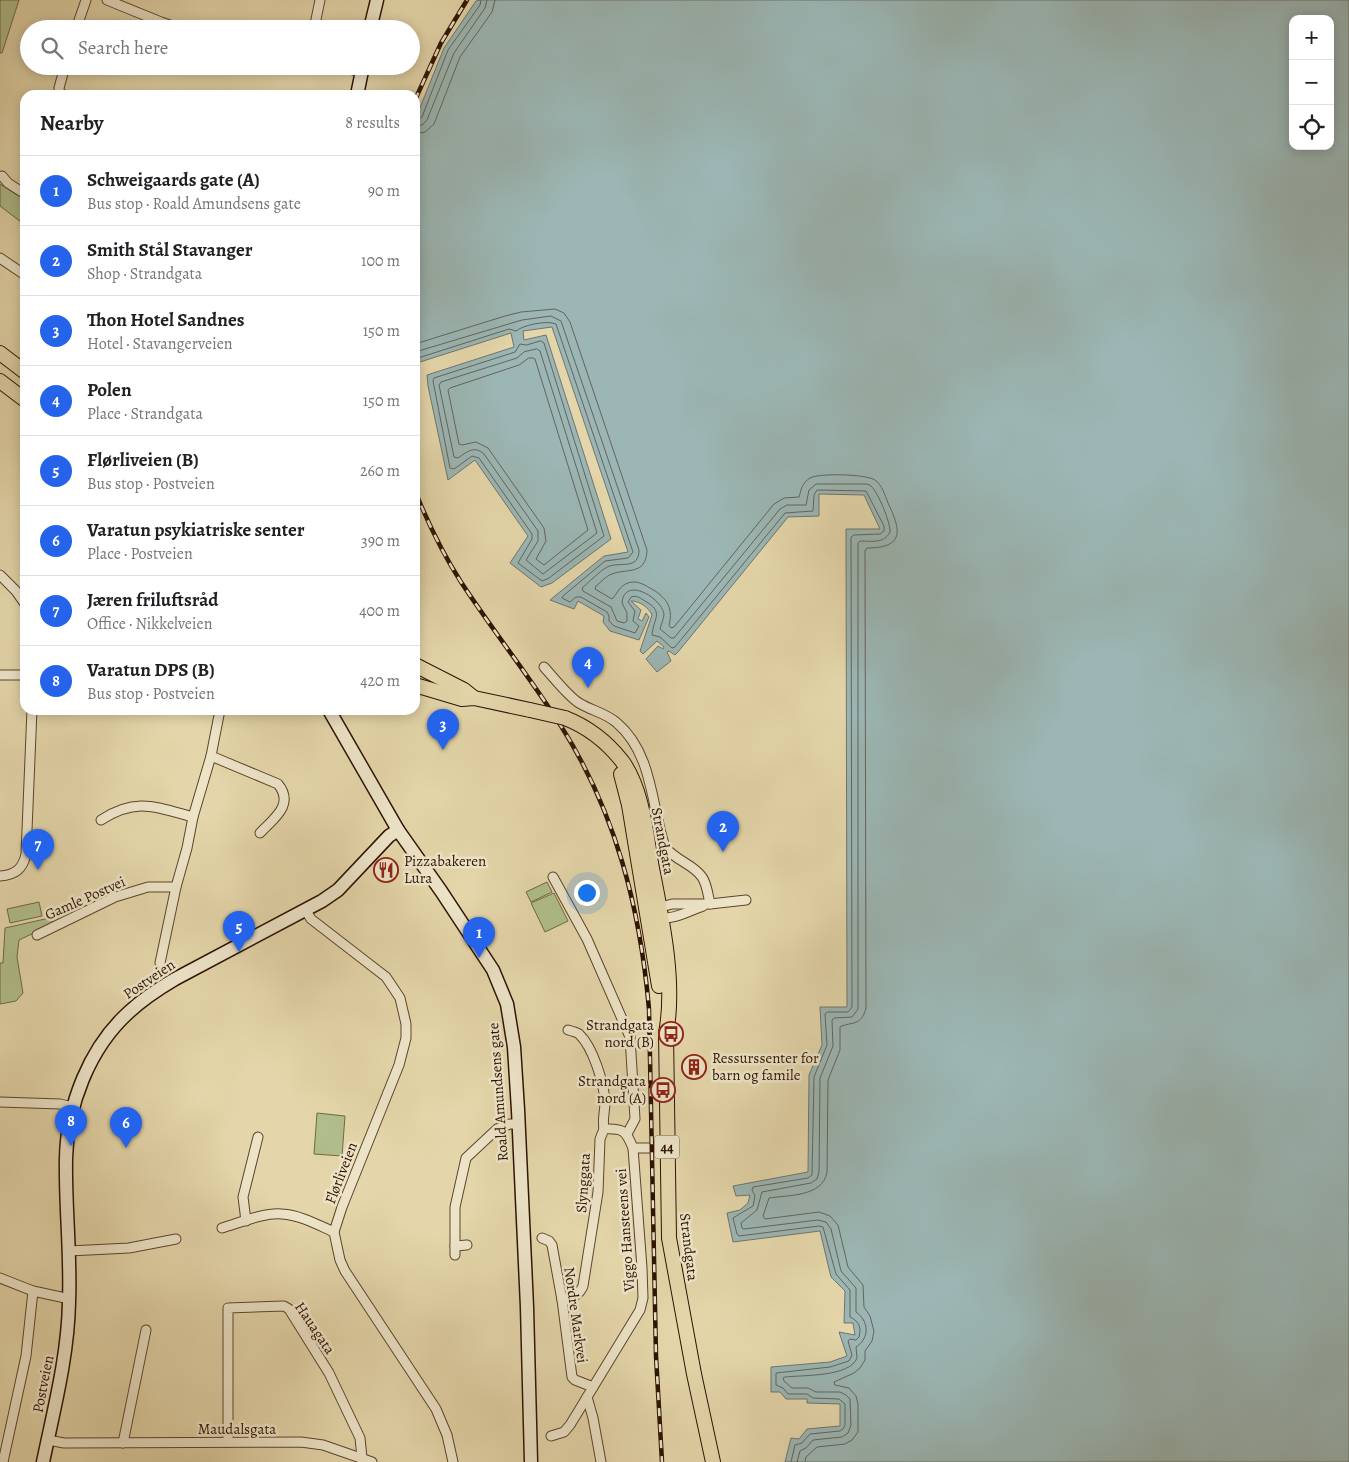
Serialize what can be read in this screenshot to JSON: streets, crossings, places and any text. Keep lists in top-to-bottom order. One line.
{"streets":{"main road":["Strandgata","44"],"street":["Gamle Postvei","Postveien","Roald Amundsens gate","Flørliveien","Slynggata","Viggo Hansteens vei","Nordre Markvei","Hauagata","Maudalsgata"]},"crossings":[["Strandgata","44"],["Postveien","Roald Amundsens gate"],["Postveien","Flørliveien"],["Postveien","Maudalsgata"],["Slynggata","Nordre Markvei"],["Viggo Hansteens vei","Nordre Markvei"],["Hauagata","Maudalsgata"]],"places":{"restaurant":["Pizzabakeren Lura"],"bus stop":["Strandgata nord (B)","Strandgata nord (A)"],"building":["Ressurssenter for barn og famile"]},"page":{"map_buttons":["+","−"],"search":"Search here","heading":["Nearby","8 results"],"list":[{"mark":"1","name":"Schweigaards gate (A)","note":"Bus stop · Roald Amundsens gate","value":"90 m"},{"mark":"2","name":"Smith Stål Stavanger","note":"Shop · Strandgata","value":"100 m"},{"mark":"3","name":"Thon Hotel Sandnes","note":"Hotel · Stavangerveien","value":"150 m"},{"mark":"4","name":"Polen","note":"Place · Strandgata","value":"150 m"},{"mark":"5","name":"Flørliveien (B)","note":"Bus stop · Postveien","value":"260 m"},{"mark":"6","name":"Varatun psykiatriske senter","note":"Place · Postveien","value":"390 m"},{"mark":"7","name":"Jæren friluftsråd","note":"Office · Nikkelveien","value":"400 m"},{"mark":"8","name":"Varatun DPS (B)","note":"Bus stop · Postveien","value":"420 m"}],"pins":["4","3","2","7","5","1","8","6"]}}
